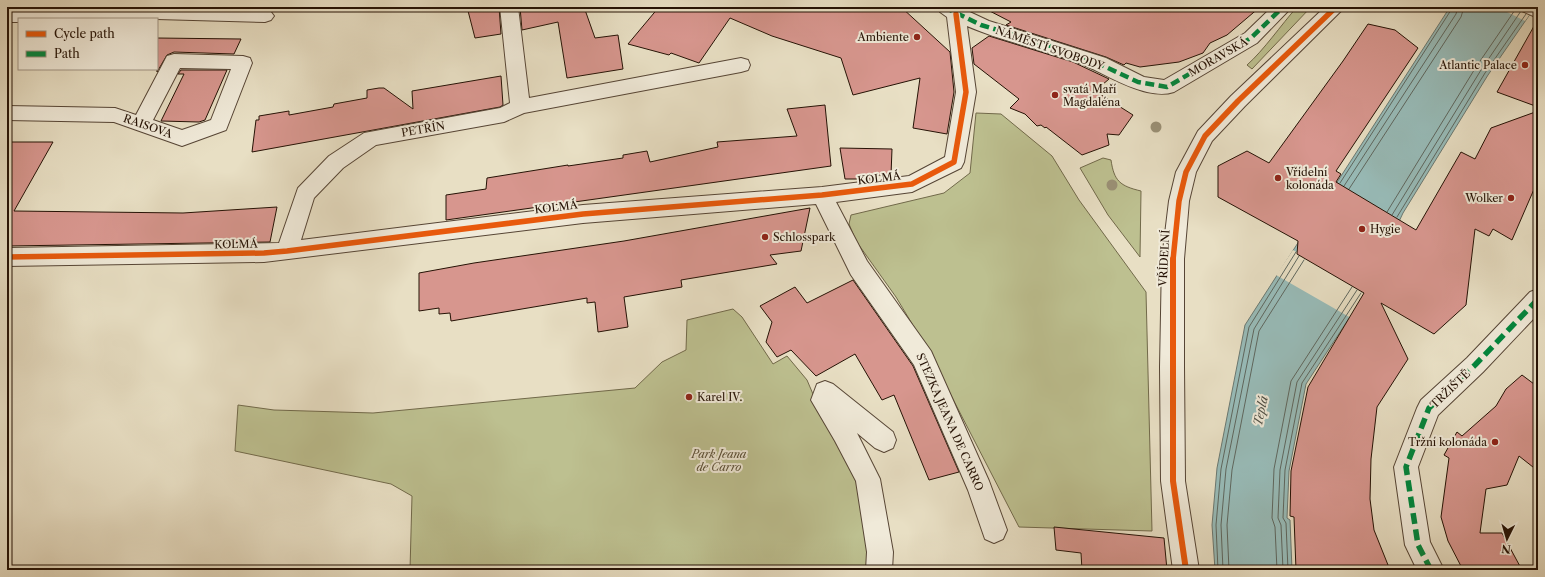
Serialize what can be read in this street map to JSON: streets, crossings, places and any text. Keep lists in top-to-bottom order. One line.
{"streets":{"street":["NÁMĚSTÍ SVOBODY","MORAVSKÁ","RAISOVA","PETŘÍN","KOLMÁ","VŘÍDELNÍ","TRŽIŠTĚ","STEZKA JEANA DE CARRO"]},"crossings":[["NÁMĚSTÍ SVOBODY","MORAVSKÁ"],["NÁMĚSTÍ SVOBODY","KOLMÁ"],["PETŘÍN","KOLMÁ"],["KOLMÁ","STEZKA JEANA DE CARRO"]],"water":["Teplá"],"parks":["Park Jeana de Carro"],"places":["Ambiente","Atlantic Palace","svatá Maří Magdaléna","Vřídelní kolonáda","Wolker","Hygie","Schlosspark","Karel IV.","Tržní kolonáda"],"legend":["Cycle path","Path"],"north":"bottom"}
